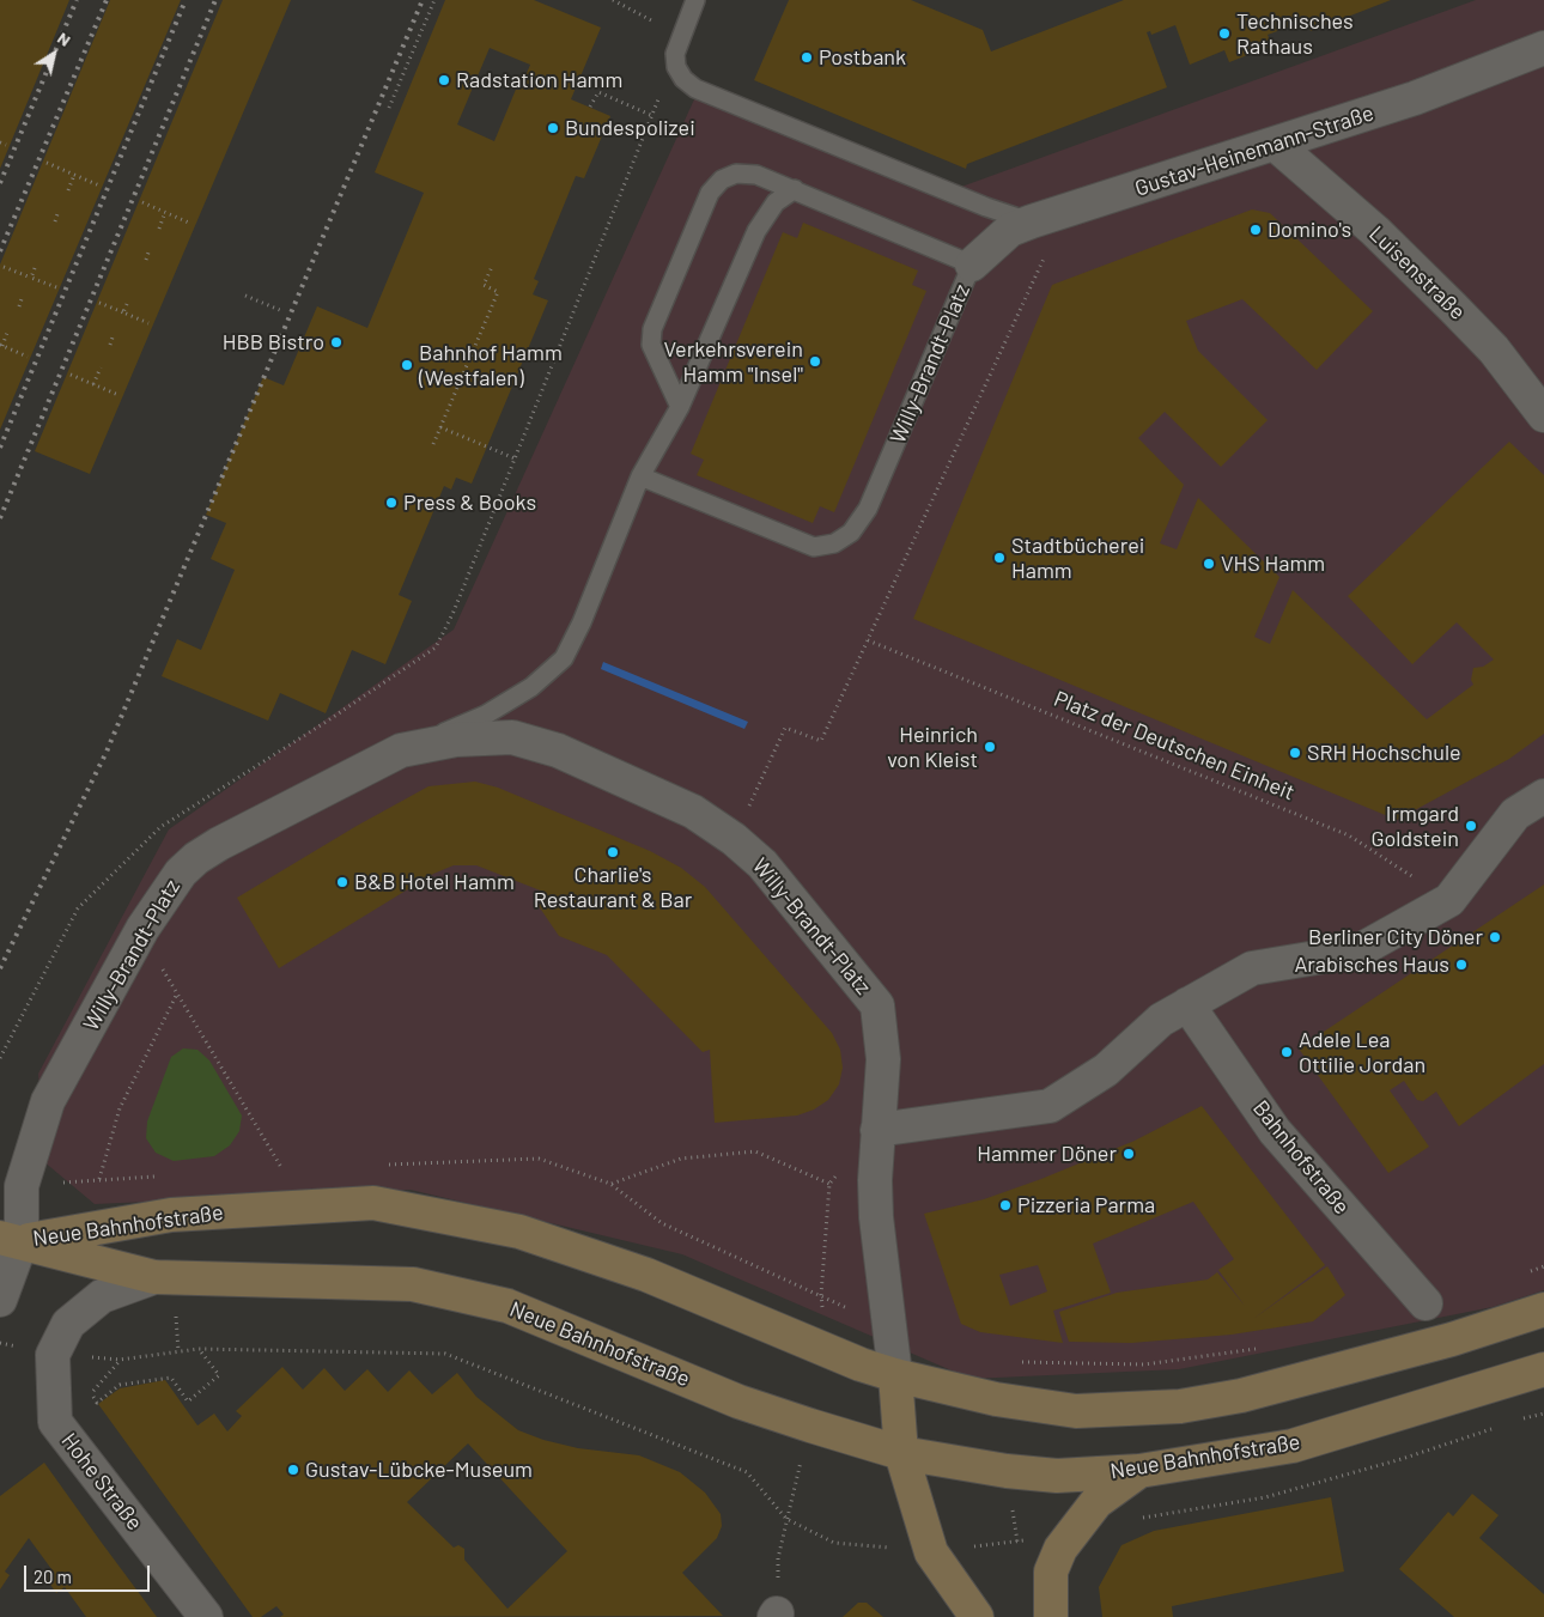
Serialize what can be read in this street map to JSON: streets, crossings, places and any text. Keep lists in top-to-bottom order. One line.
{"streets":{"main road":["Neue Bahnhofstraße"],"street":["Gustav-Heinemann-Straße","Luisenstraße","Willy-Brandt-Platz","Bahnhofstraße","Hohe Straße"],"path":["Platz der Deutschen Einheit"]},"crossings":[["Gustav-Heinemann-Straße","Luisenstraße"],["Gustav-Heinemann-Straße","Willy-Brandt-Platz"],["Willy-Brandt-Platz","Neue Bahnhofstraße"],["Neue Bahnhofstraße","Hohe Straße"]],"places":["Technisches Rathaus","Postbank","Radstation Hamm","Bundespolizei","Domino's","HBB Bistro","Verkehrsverein Hamm \"Insel\"","Bahnhof Hamm (Westfalen)","Press & Books","Stadtbücherei Hamm","VHS Hamm","Heinrich von Kleist","SRH Hochschule","Irmgard Goldstein","Charlie's Restaurant & Bar","B&B Hotel Hamm","Berliner City Döner","Arabisches Haus","Adele Lea Ottilie Jordan","Hammer Döner","Pizzeria Parma","Gustav-Lübcke-Museum"],"scale_bar":"20 m","north":"top right"}
